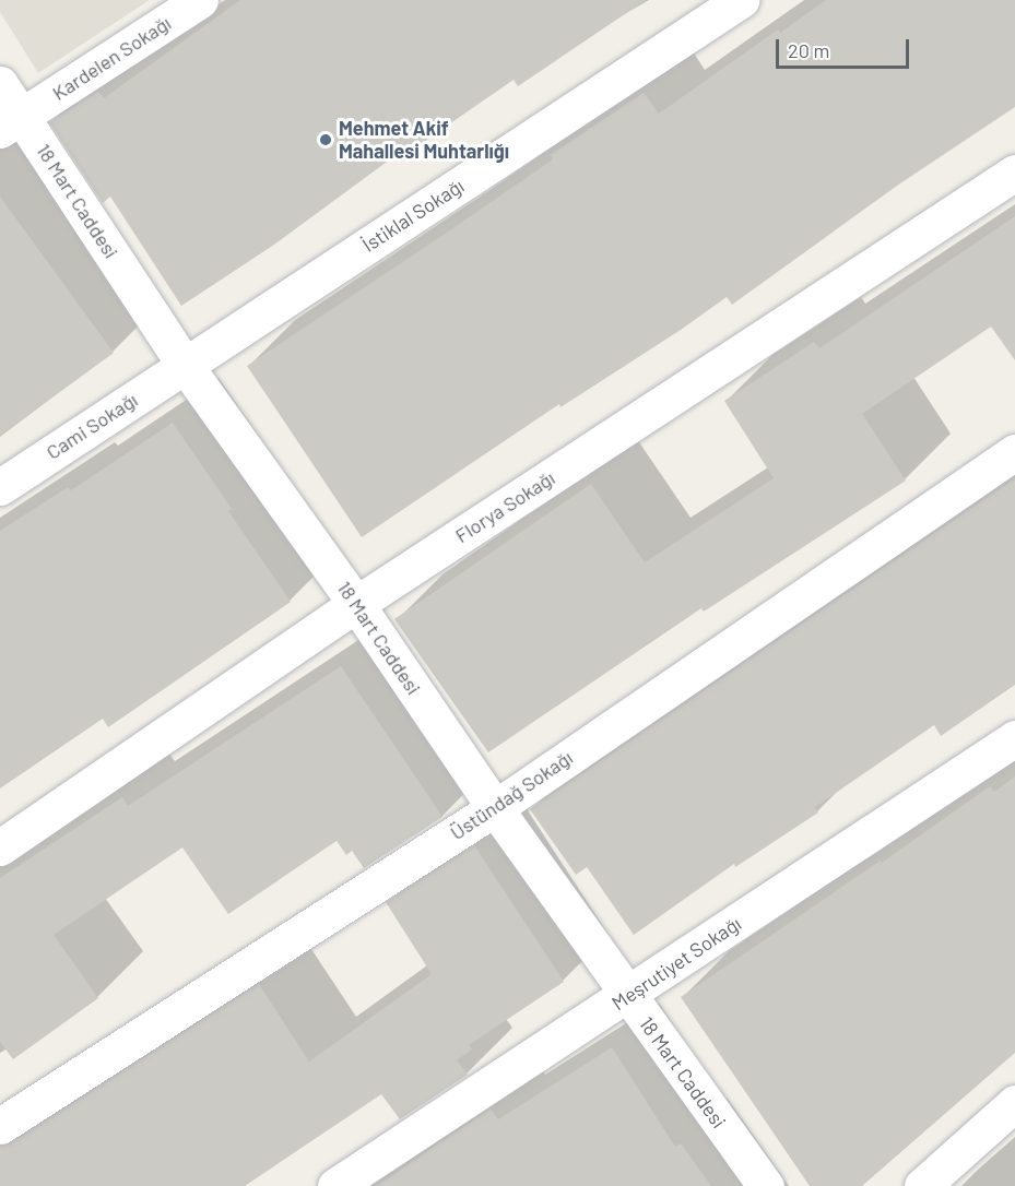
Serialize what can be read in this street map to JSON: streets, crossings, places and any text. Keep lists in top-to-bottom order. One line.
{"streets":{"street":["Kardelen Sokağı","18 Mart Caddesi","İstiklal Sokağı","Cami Sokağı","Florya Sokağı","Üstündağ Sokağı","Meşrutiyet Sokağı"]},"crossings":[["Kardelen Sokağı","18 Mart Caddesi"],["18 Mart Caddesi","İstiklal Sokağı"],["18 Mart Caddesi","Cami Sokağı"],["18 Mart Caddesi","Florya Sokağı"],["18 Mart Caddesi","Üstündağ Sokağı"],["18 Mart Caddesi","Meşrutiyet Sokağı"],["İstiklal Sokağı","Cami Sokağı"]],"places":["Mehmet Akif Mahallesi Muhtarlığı"],"scale_bar":"20 m"}
